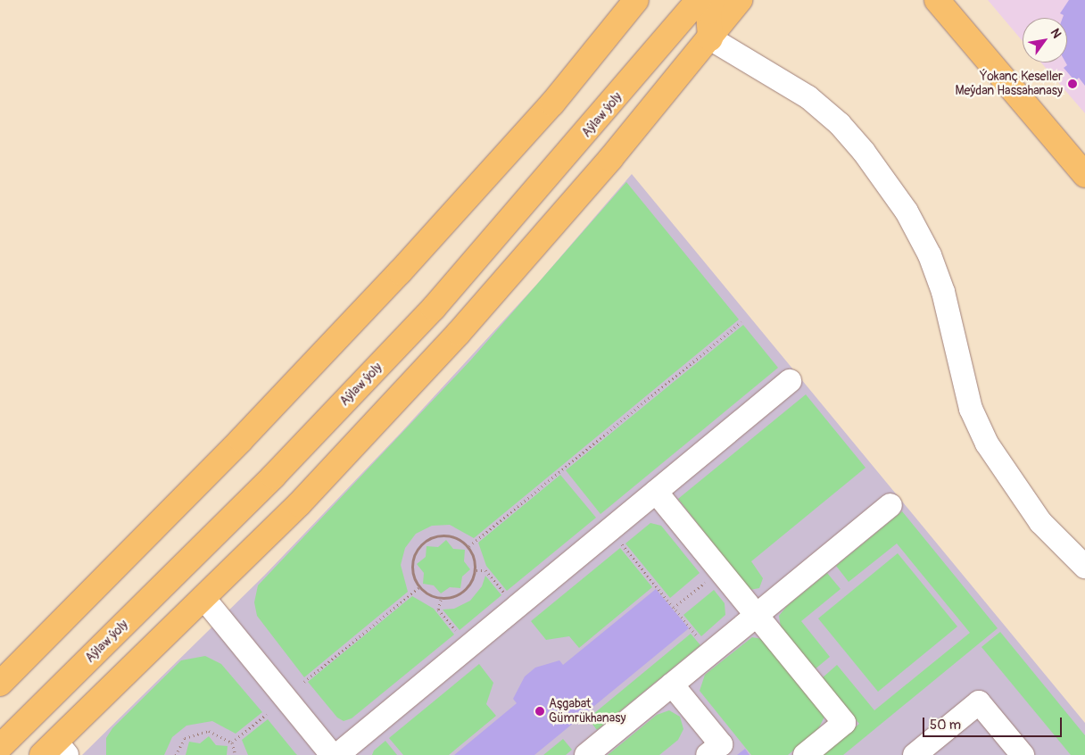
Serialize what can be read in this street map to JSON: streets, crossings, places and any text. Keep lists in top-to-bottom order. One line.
{"streets":{"main road":["Aýlaw ýoly"]},"places":["Ýokanç Keseller Meýdan Hassahanasy","Aşgabat Gümrükhanasy"],"scale_bar":"50 m","north":"top right"}
